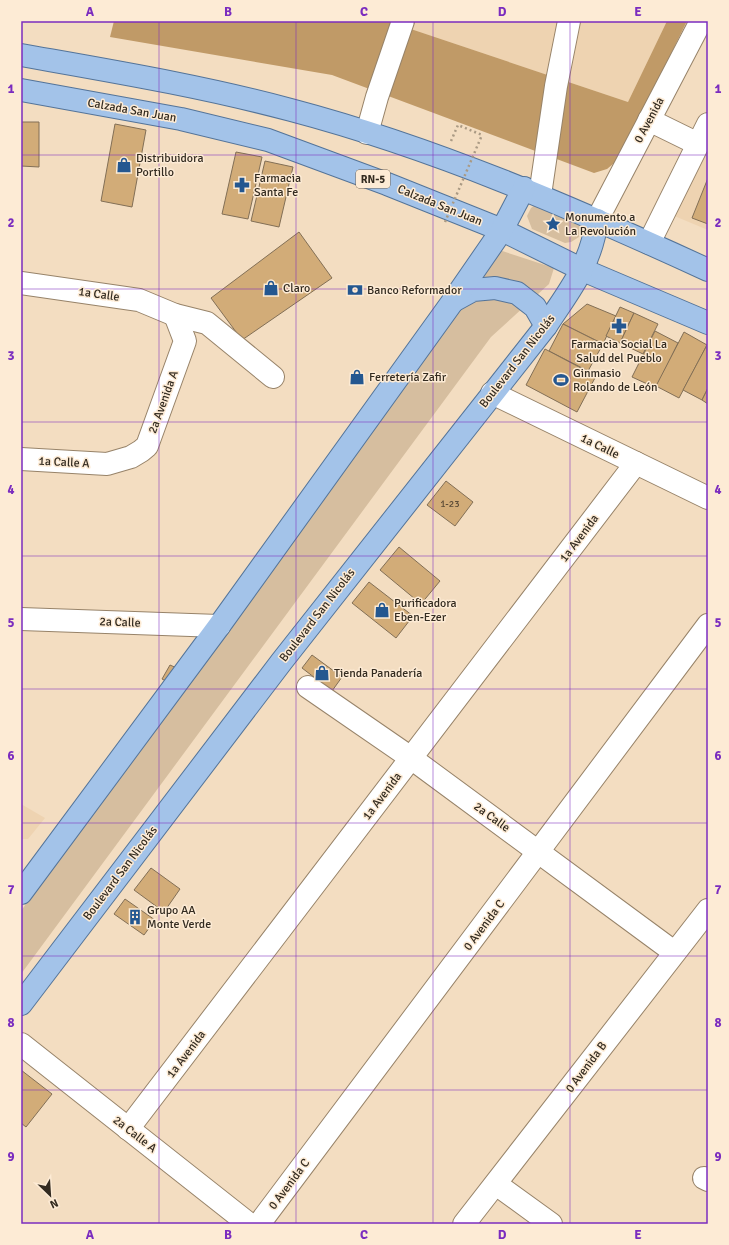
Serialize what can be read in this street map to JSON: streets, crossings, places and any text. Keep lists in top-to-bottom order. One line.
{"streets":{"main road":["Calzada San Juan","RN-5","Boulevard San Nicolás"],"street":["0 Avenida","1a Calle","2a Avenida A","1a Calle A","1a Avenida","2a Calle","0 Avenida C","0 Avenida B","2a Calle A"]},"crossings":[["Calzada San Juan","Boulevard San Nicolás"],["0 Avenida","Boulevard San Nicolás"],["1a Calle","Boulevard San Nicolás"],["1a Calle","2a Avenida A"],["1a Calle","1a Avenida"],["2a Avenida A","1a Calle A"],["1a Avenida","2a Calle"],["1a Avenida","2a Calle A"],["2a Calle","0 Avenida C"],["2a Calle","0 Avenida B"]],"places":{"shop":["Distribuidora Portillo","Claro","Ferretería Zafir","Purificadora Eben-Ezer","Tienda Panadería"],"pharmacy":["Farmacia Santa Fe","Farmacia Social La Salud del Pueblo"],"place":["Monumento a La Revolución"],"bank":["Banco Reformador"],"sports":["Ginmasio Rolando de León"],"building":["Grupo AA Monte Verde"]},"house_numbers":["1-23"],"north":"bottom right","grid":{"columns":["A","B","C","D","E"],"rows":["1","2","3","4","5","6","7","8","9"]}}
